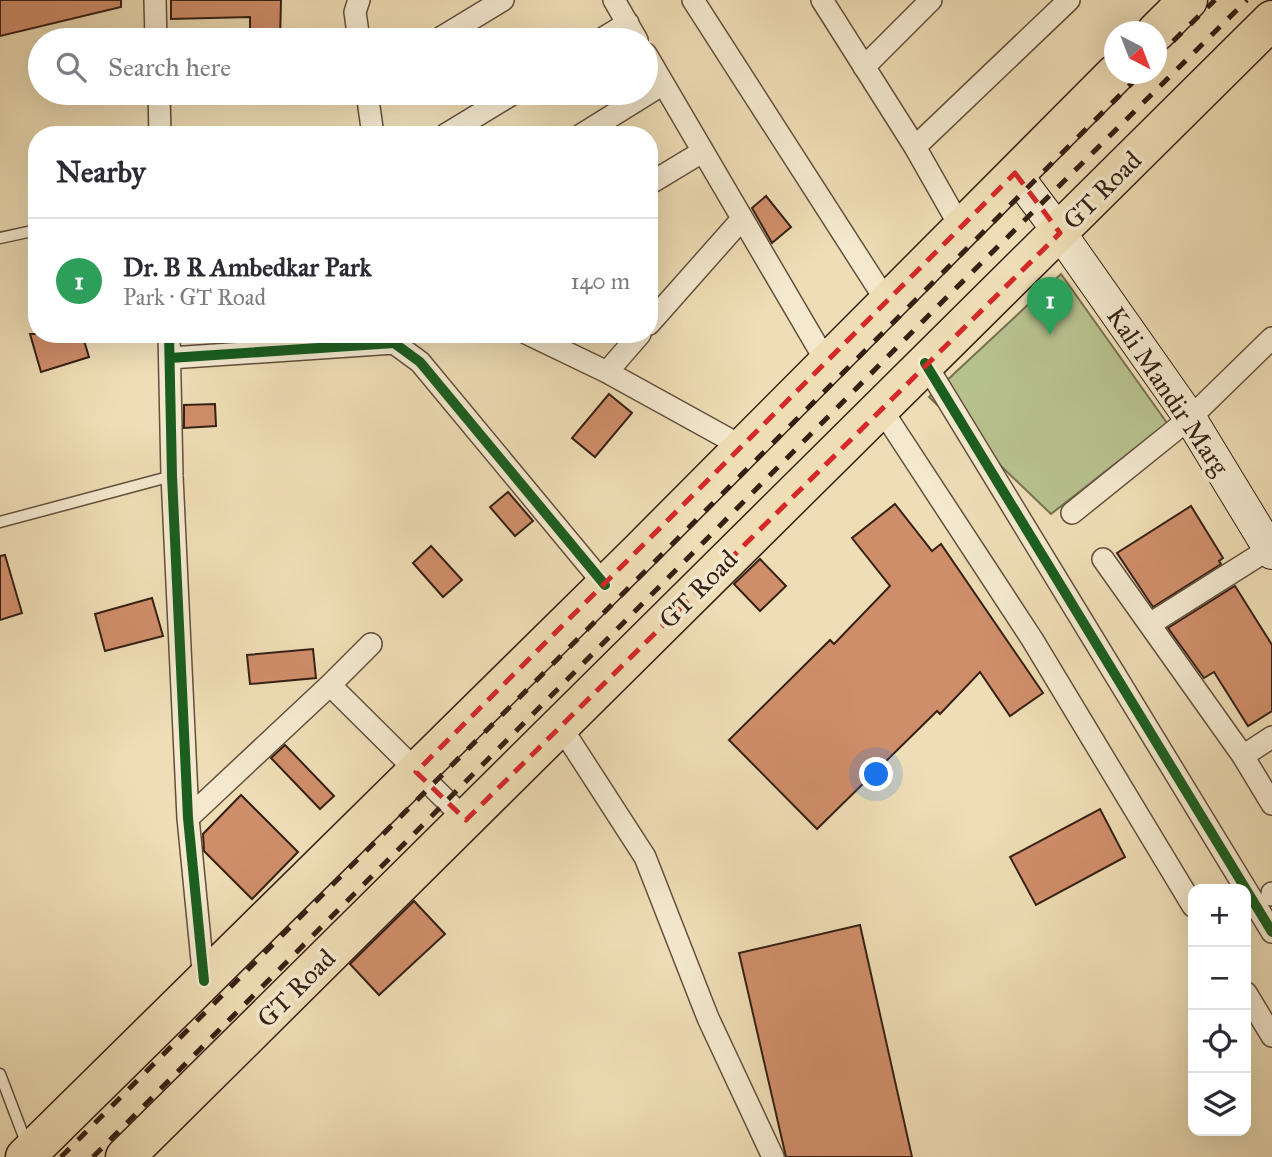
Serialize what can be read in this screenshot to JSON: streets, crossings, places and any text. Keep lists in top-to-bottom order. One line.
{"streets":{"highway":["GT Road"],"street":["Kali Mandir Marg"]},"crossings":[["GT Road","Kali Mandir Marg"]],"north":"bottom right","page":{"search":"Search here","heading":"Nearby","list":[{"mark":"1","name":"Dr. B R Ambedkar Park","note":"Park · GT Road","value":"140 m"}],"pins":"1","map_buttons":["+","−"]}}
